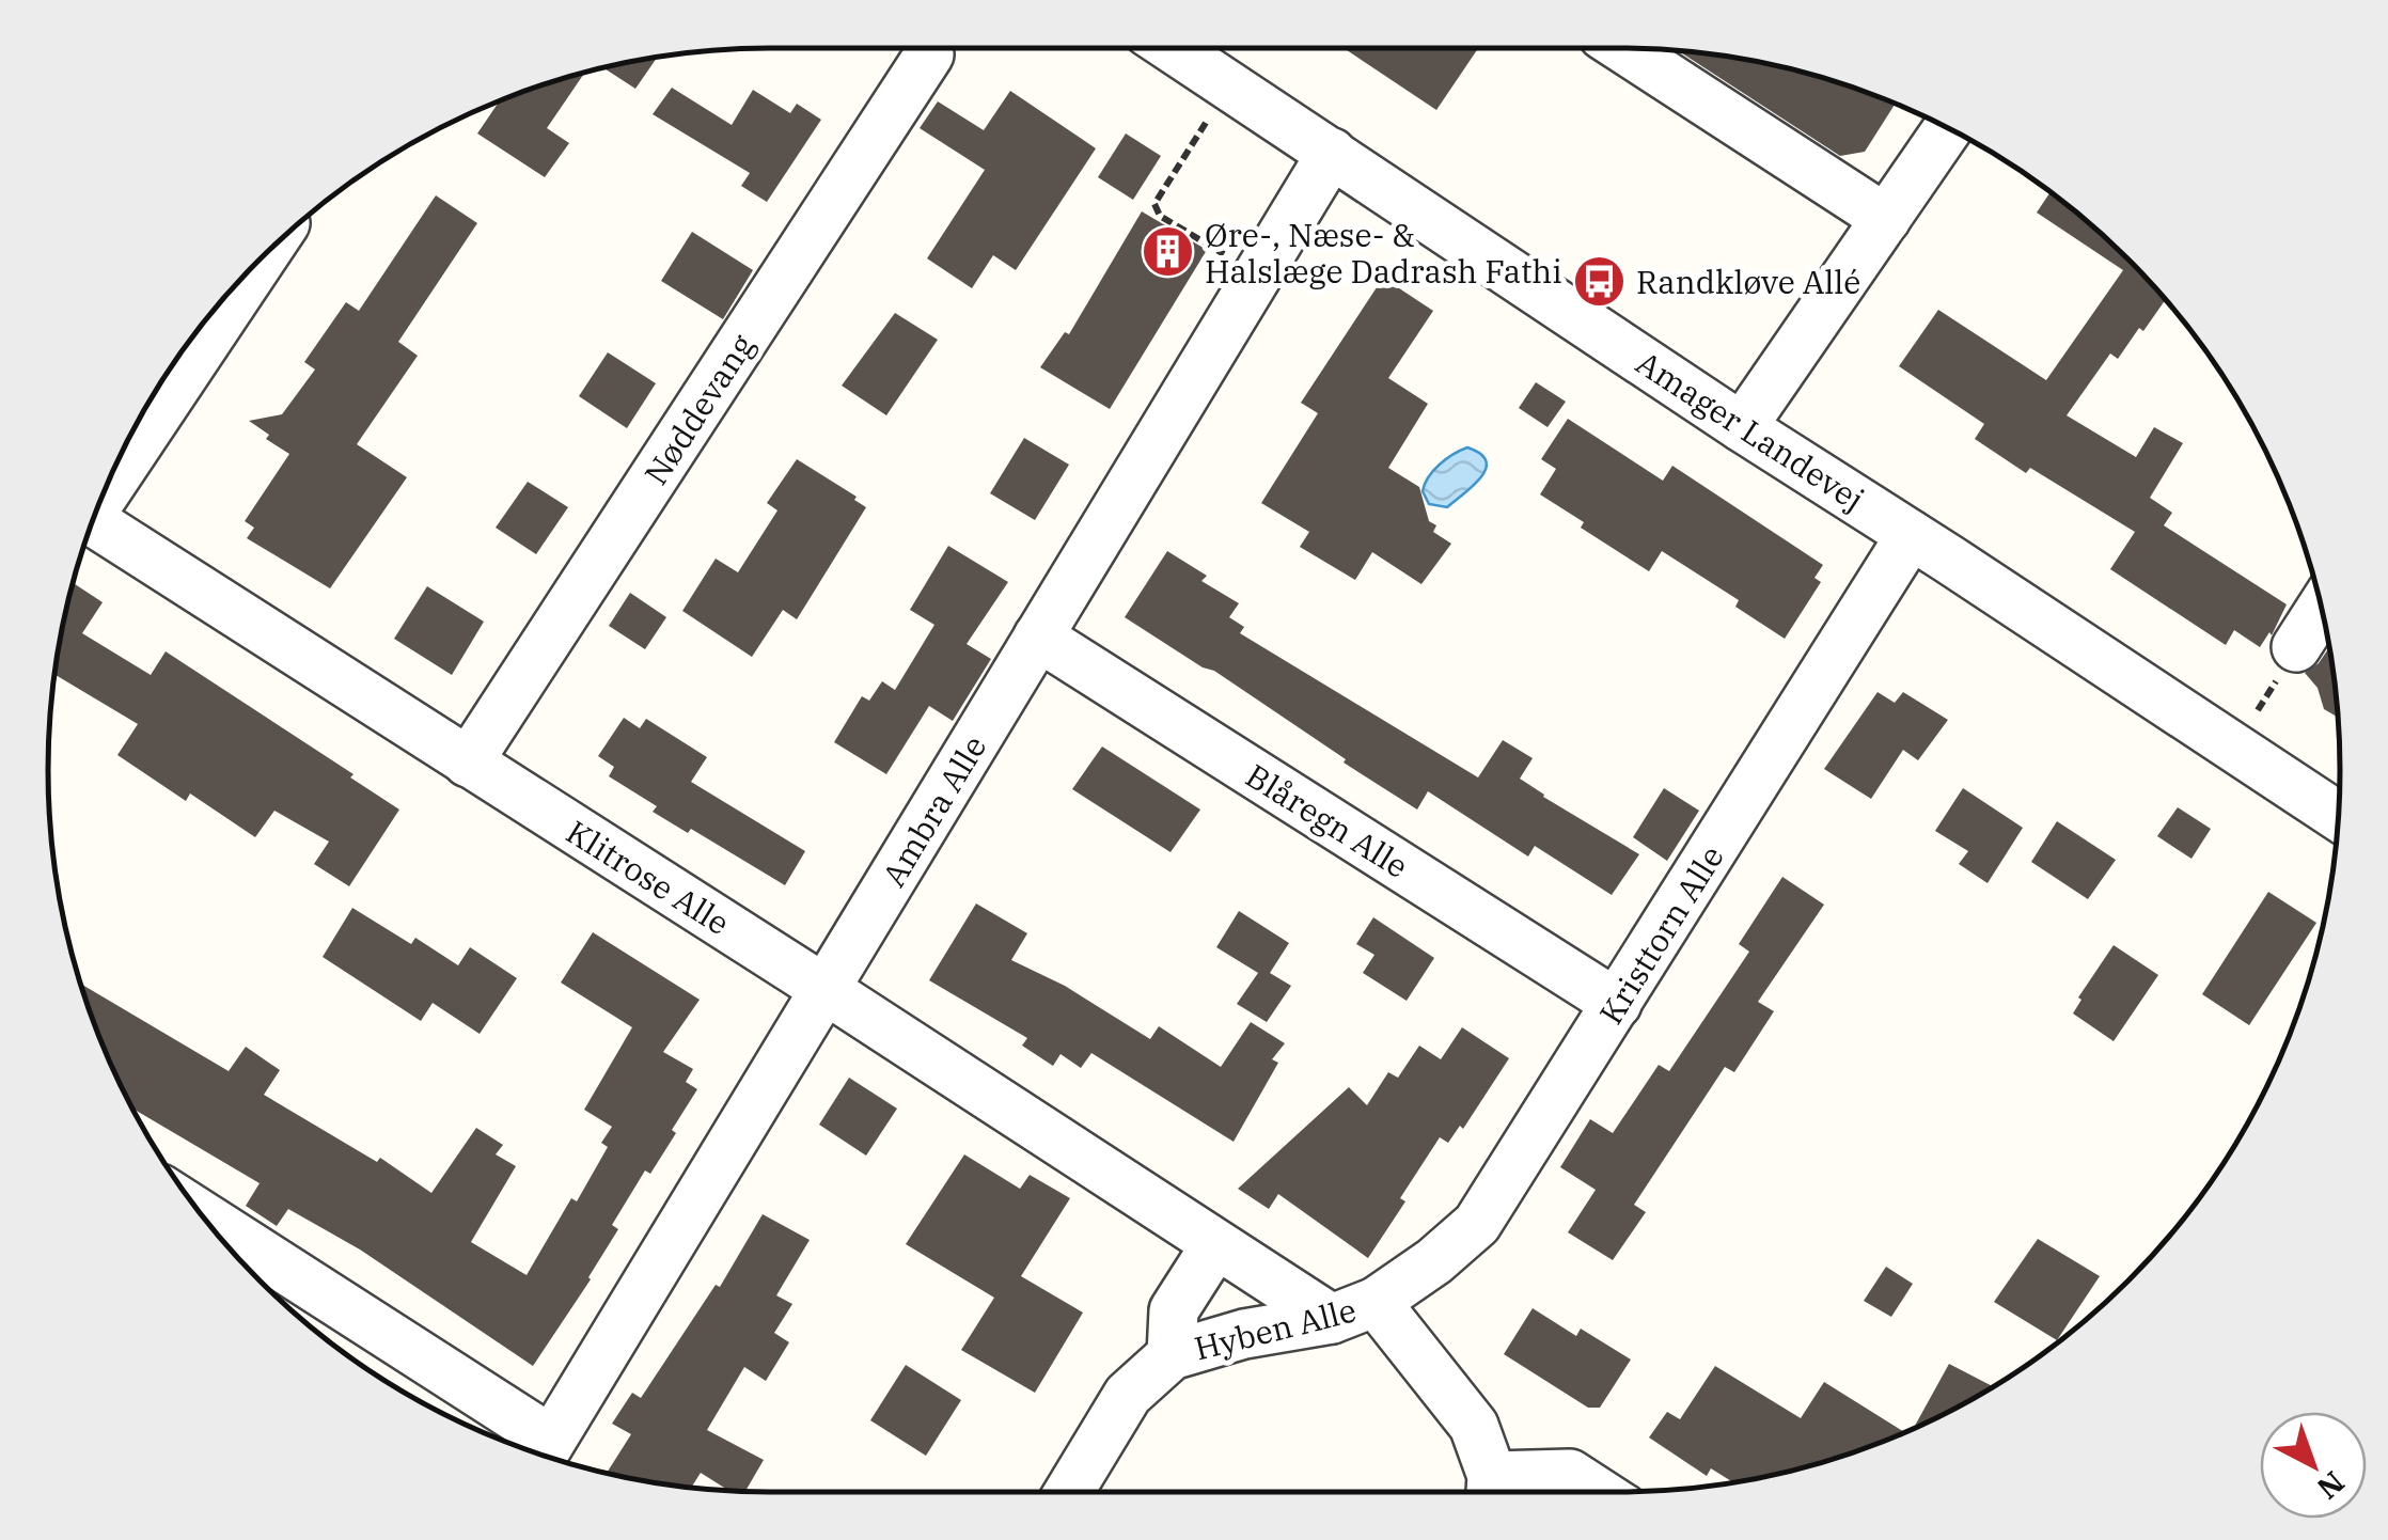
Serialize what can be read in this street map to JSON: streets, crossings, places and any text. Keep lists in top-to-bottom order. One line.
{"streets":{"street":["Nøddevang","Amager Landevej","Ambra Alle","Blåregn Alle","Klitrose Alle","Kristtorn Alle","Hyben Alle"]},"crossings":[["Nøddevang","Klitrose Alle"],["Amager Landevej","Ambra Alle"],["Amager Landevej","Kristtorn Alle"],["Ambra Alle","Blåregn Alle"],["Ambra Alle","Klitrose Alle"],["Blåregn Alle","Kristtorn Alle"],["Klitrose Alle","Kristtorn Alle"],["Klitrose Alle","Hyben Alle"],["Kristtorn Alle","Hyben Alle"]],"places":{"building":["Øre-, Næse- & Halslæge Dadrash Fathi"],"bus stop":["Randkløve Allé"]},"north":"bottom right"}
